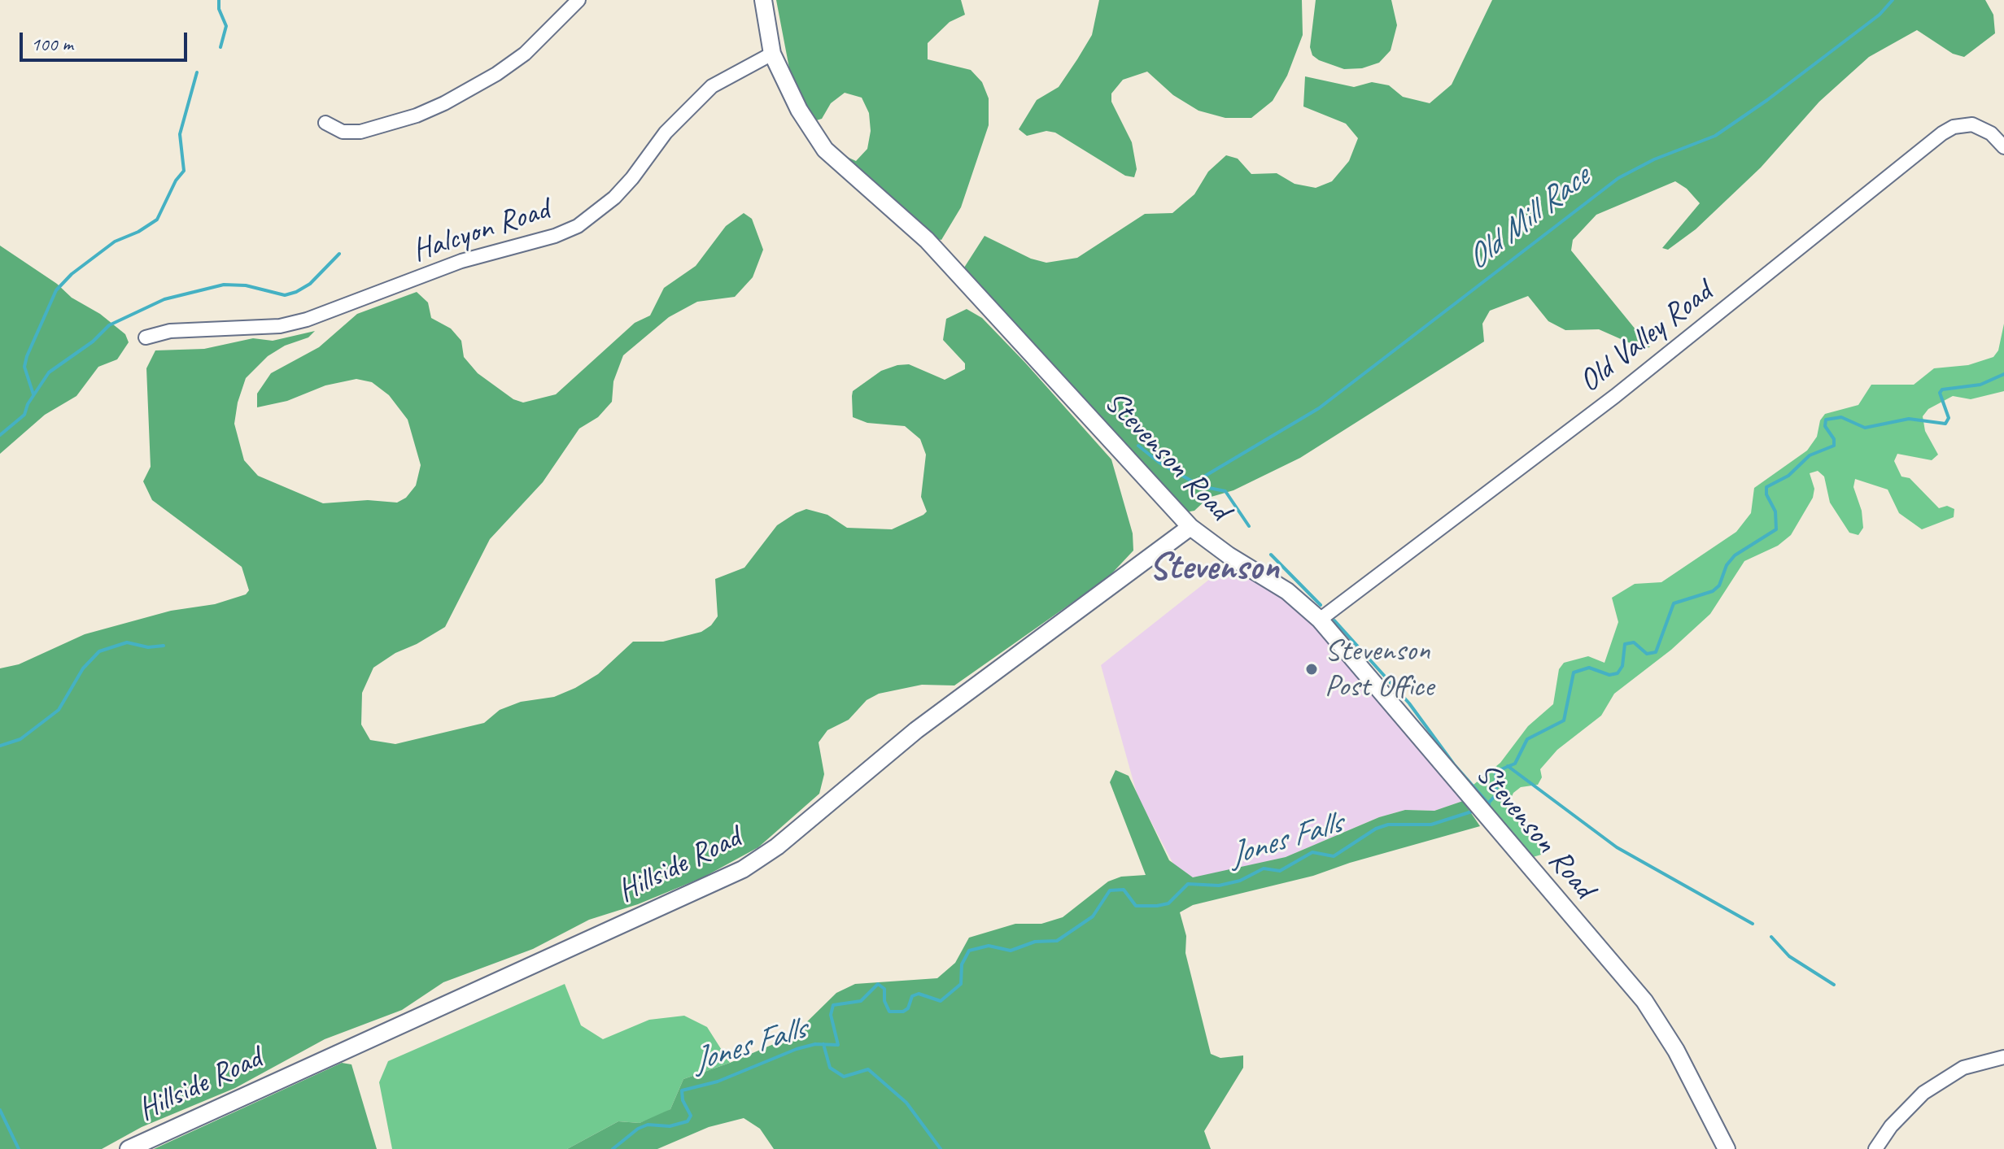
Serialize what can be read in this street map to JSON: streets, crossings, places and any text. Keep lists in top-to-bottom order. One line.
{"streets":{"street":["Halcyon Road","Old Valley Road","Stevenson Road","Hillside Road"]},"crossings":[["Halcyon Road","Stevenson Road"],["Old Valley Road","Stevenson Road"],["Stevenson Road","Hillside Road"]],"districts":["Stevenson"],"water":["Old Mill Race","Jones Falls"],"places":["Stevenson Post Office"],"scale_bar":"100 m"}
